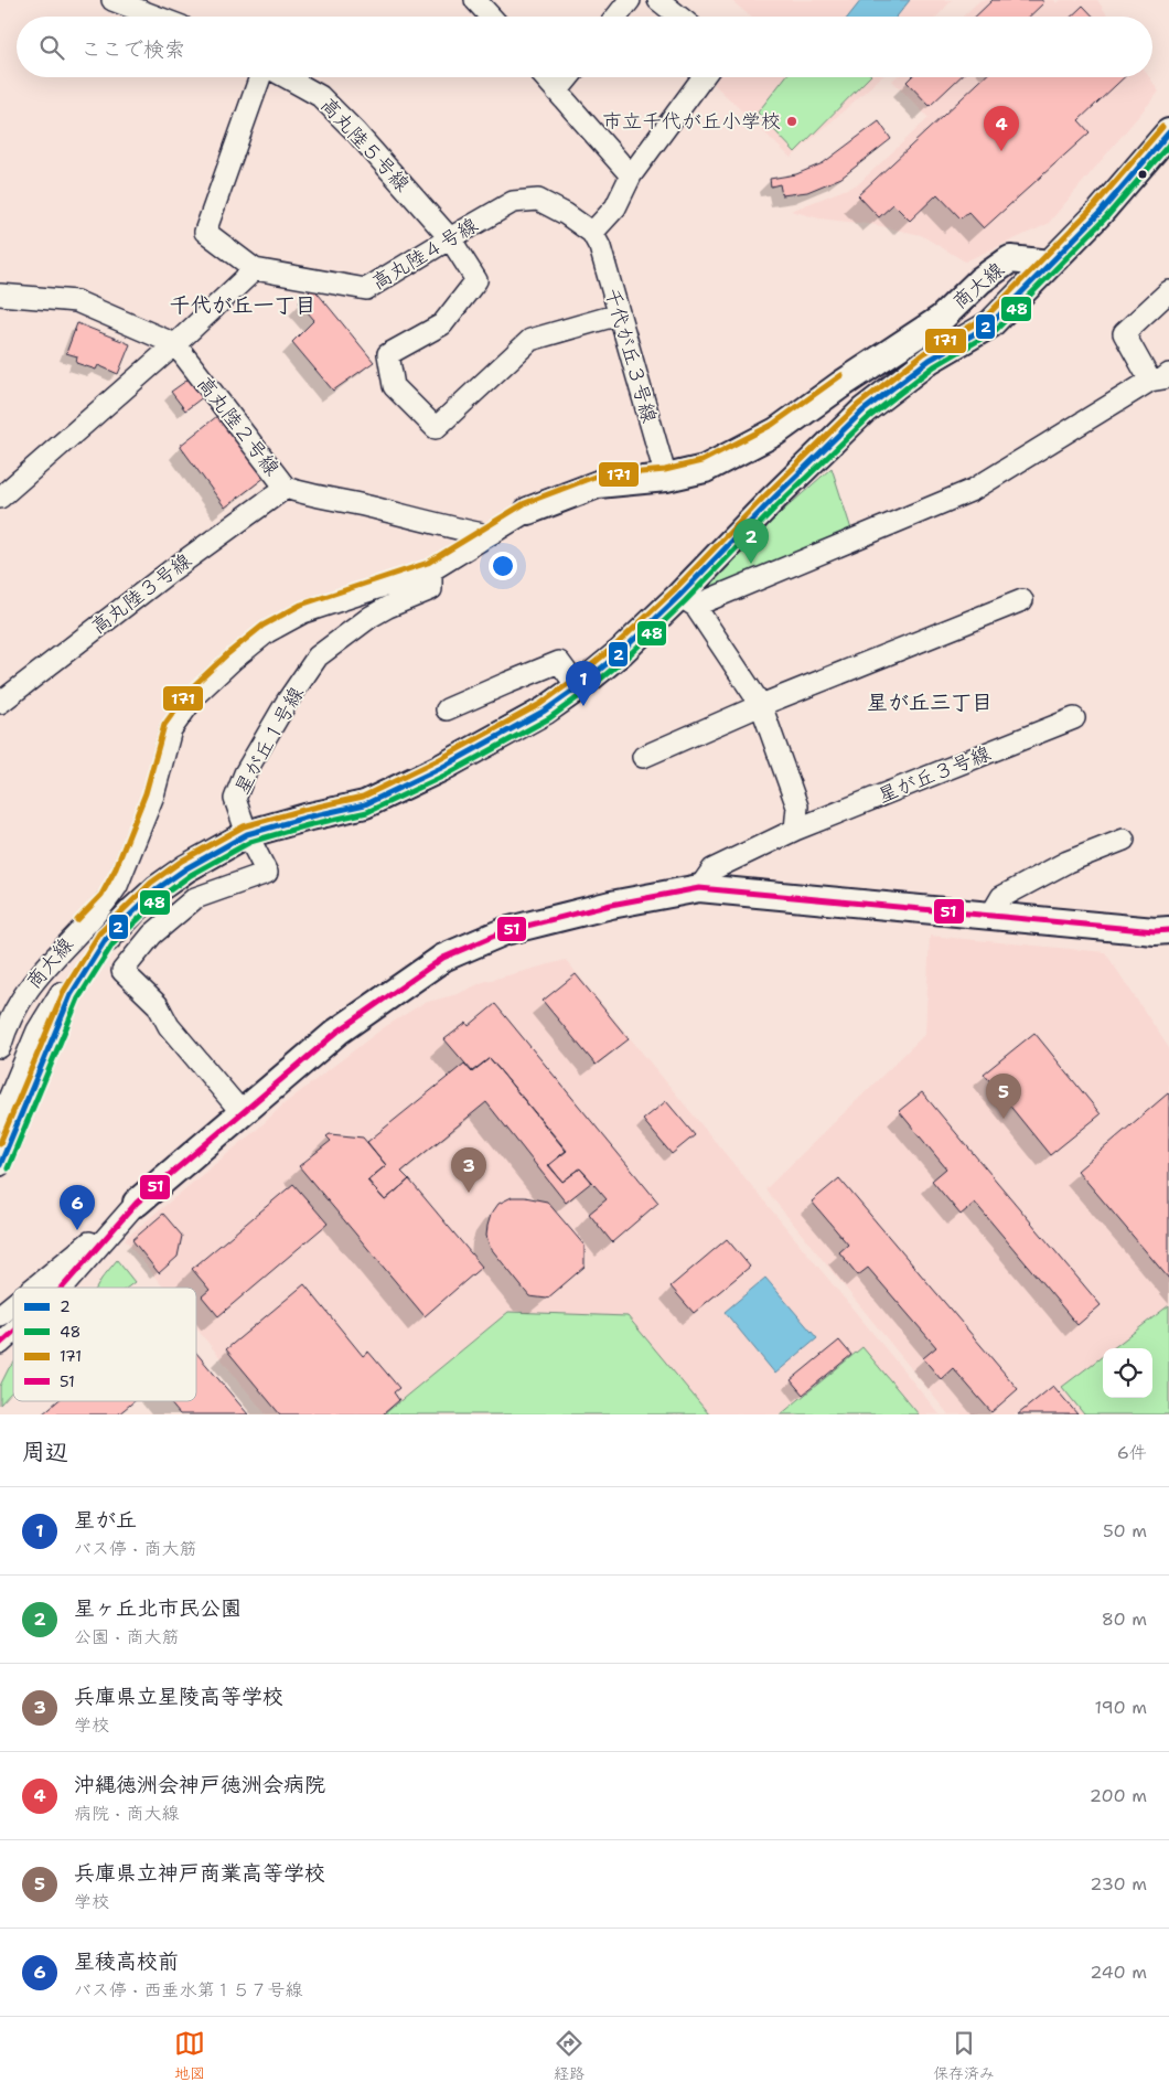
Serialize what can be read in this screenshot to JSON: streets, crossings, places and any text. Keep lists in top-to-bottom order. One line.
{"streets":{"street":["高丸陸５号線","高丸陸４号線","商大線","千代が丘３号線","高丸陸２号線","高丸陸３号線","星が丘１号線","星が丘３号線"]},"crossings":[["高丸陸５号線","高丸陸４号線"],["高丸陸５号線","千代が丘３号線"],["高丸陸４号線","千代が丘３号線"],["商大線","千代が丘３号線"],["商大線","高丸陸２号線"],["商大線","星が丘１号線"],["高丸陸２号線","高丸陸３号線"]],"districts":["千代が丘一丁目","星が丘三丁目"],"places":["市立千代が丘小学校"],"lines":["transit line 171","transit line 2","transit line 48","transit line 51"],"legend":["2","48","171","51"],"page":{"search":"ここで検索","pins":["4","2","1","5","3","6"],"heading":["周辺","6件"],"list":[{"mark":"1","name":"星が丘","note":"バス停 · 商大筋","value":"50 m"},{"mark":"2","name":"星ヶ丘北市民公園","note":"公園 · 商大筋","value":"80 m"},{"mark":"3","name":"兵庫県立星陵高等学校","note":"学校","value":"190 m"},{"mark":"4","name":"沖縄徳洲会神戸徳洲会病院","note":"病院 · 商大線","value":"200 m"},{"mark":"5","name":"兵庫県立神戸商業高等学校","note":"学校","value":"230 m"},{"mark":"6","name":"星稜高校前","note":"バス停 · 西垂水第１５７号線","value":"240 m"}],"nav":["地図","経路","保存済み"]}}
